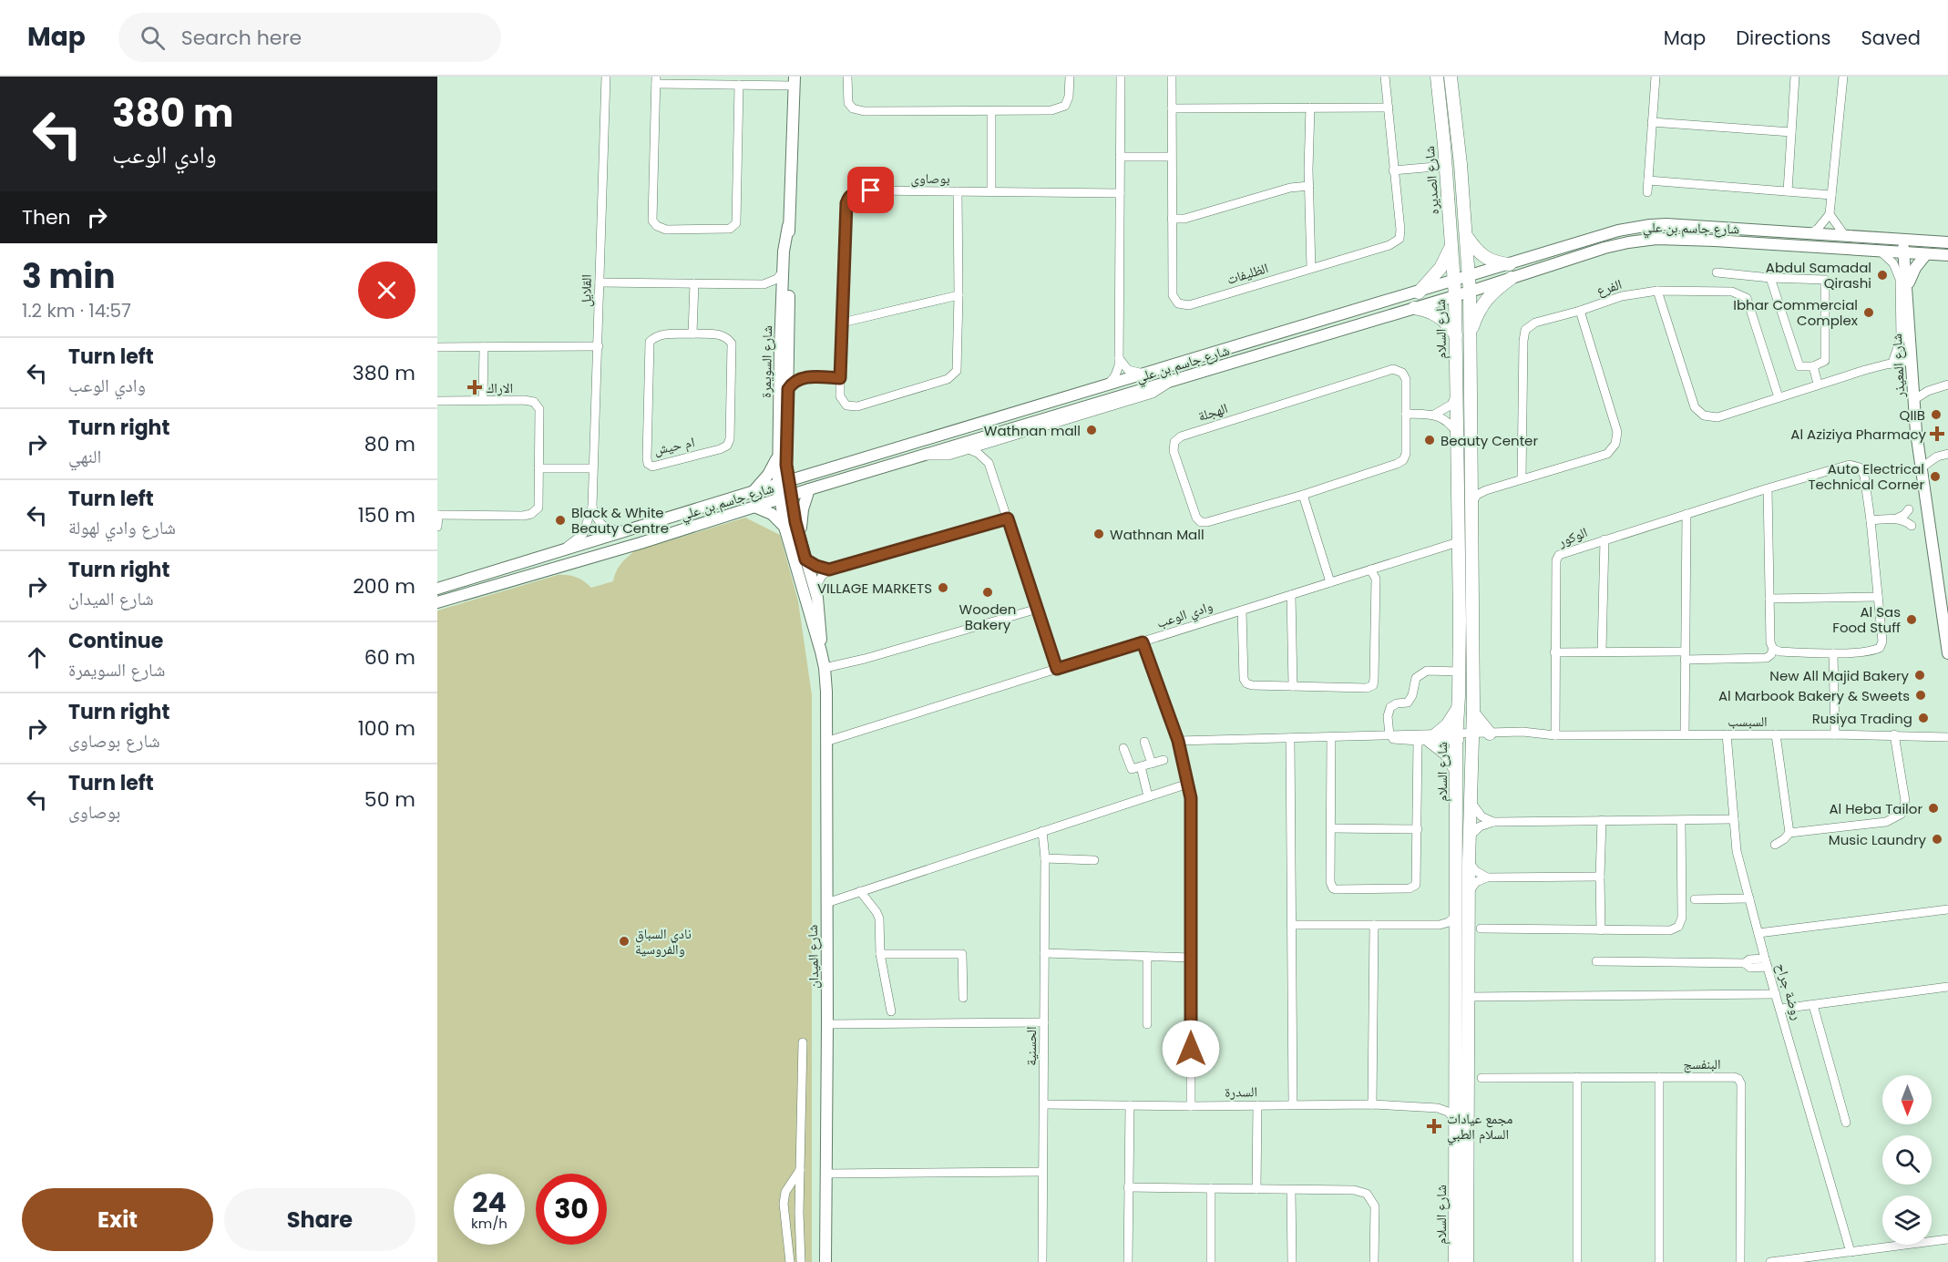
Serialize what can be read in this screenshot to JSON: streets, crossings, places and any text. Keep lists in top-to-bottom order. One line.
{"streets":{"main road":["شارع الصديره","شارع السلام"],"street":["بوصاوى","شارع جاسم بن علي","الظليفات","الفرع","القلايل","شارع السويمرة","شارع المعيذر","الهجلة","ام حيش","الوكور","وادي الوعب","السبسب","شارع الميدان","روضة جراح","الحسنية","البنفسج","السدرة"]},"crossings":[["شارع الصديره","شارع جاسم بن علي"],["شارع الصديره","شارع السلام"],["شارع جاسم بن علي","القلايل"],["شارع جاسم بن علي","شارع السلام"],["شارع جاسم بن علي","شارع السويمرة"],["شارع جاسم بن علي","شارع المعيذر"],["شارع جاسم بن علي","شارع الميدان"],["شارع السلام","وادي الوعب"],["شارع السلام","السبسب"],["شارع السويمرة","شارع الميدان"],["الوكور","السبسب"],["وادي الوعب","شارع الميدان"],["السبسب","روضة جراح"],["الحسنية","السدرة"]],"places":{"other":["Abdul Samadal Qirashi","Ibhar Commercial Complex","QIIB","Wathnan mall","Beauty Center","Auto Electrical Technical Corner","Black & White Beauty Centre","Wathnan Mall","VILLAGE MARKETS","Wooden Bakery","Al Sas Food Stuff","New All Majid Bakery","Al Marbook Bakery & Sweets","Rusiya Trading","Al Heba Tailor","Music Laundry","نادي السباق والفروسية"],"health":["الاراك","Al Aziziya Pharmacy","مجمع عيادات السلام الطبي"]},"north":"bottom","page":{"header":"Map","search":"Search here","nav":["Map","Directions","Saved"],"turn":["380 m","وادي الوعب"],"then":"Then","heading":["3 min","1.2 km · 14:57"],"list":[{"name":"Turn left","note":"وادي الوعب","value":"380 m"},{"name":"Turn right","note":"النهي","value":"80 m"},{"name":"Turn left","note":"شارع وادي لهولة","value":"150 m"},{"name":"Turn right","note":"شارع الميدان","value":"200 m"},{"name":"Continue","note":"شارع السويمرة","value":"60 m"},{"name":"Turn right","note":"شارع بوصاوى","value":"100 m"},{"name":"Turn left","note":"بوصاوى","value":"50 m"}],"speed":"24 km/h","limit":"30","buttons":["Exit","Share"]}}
